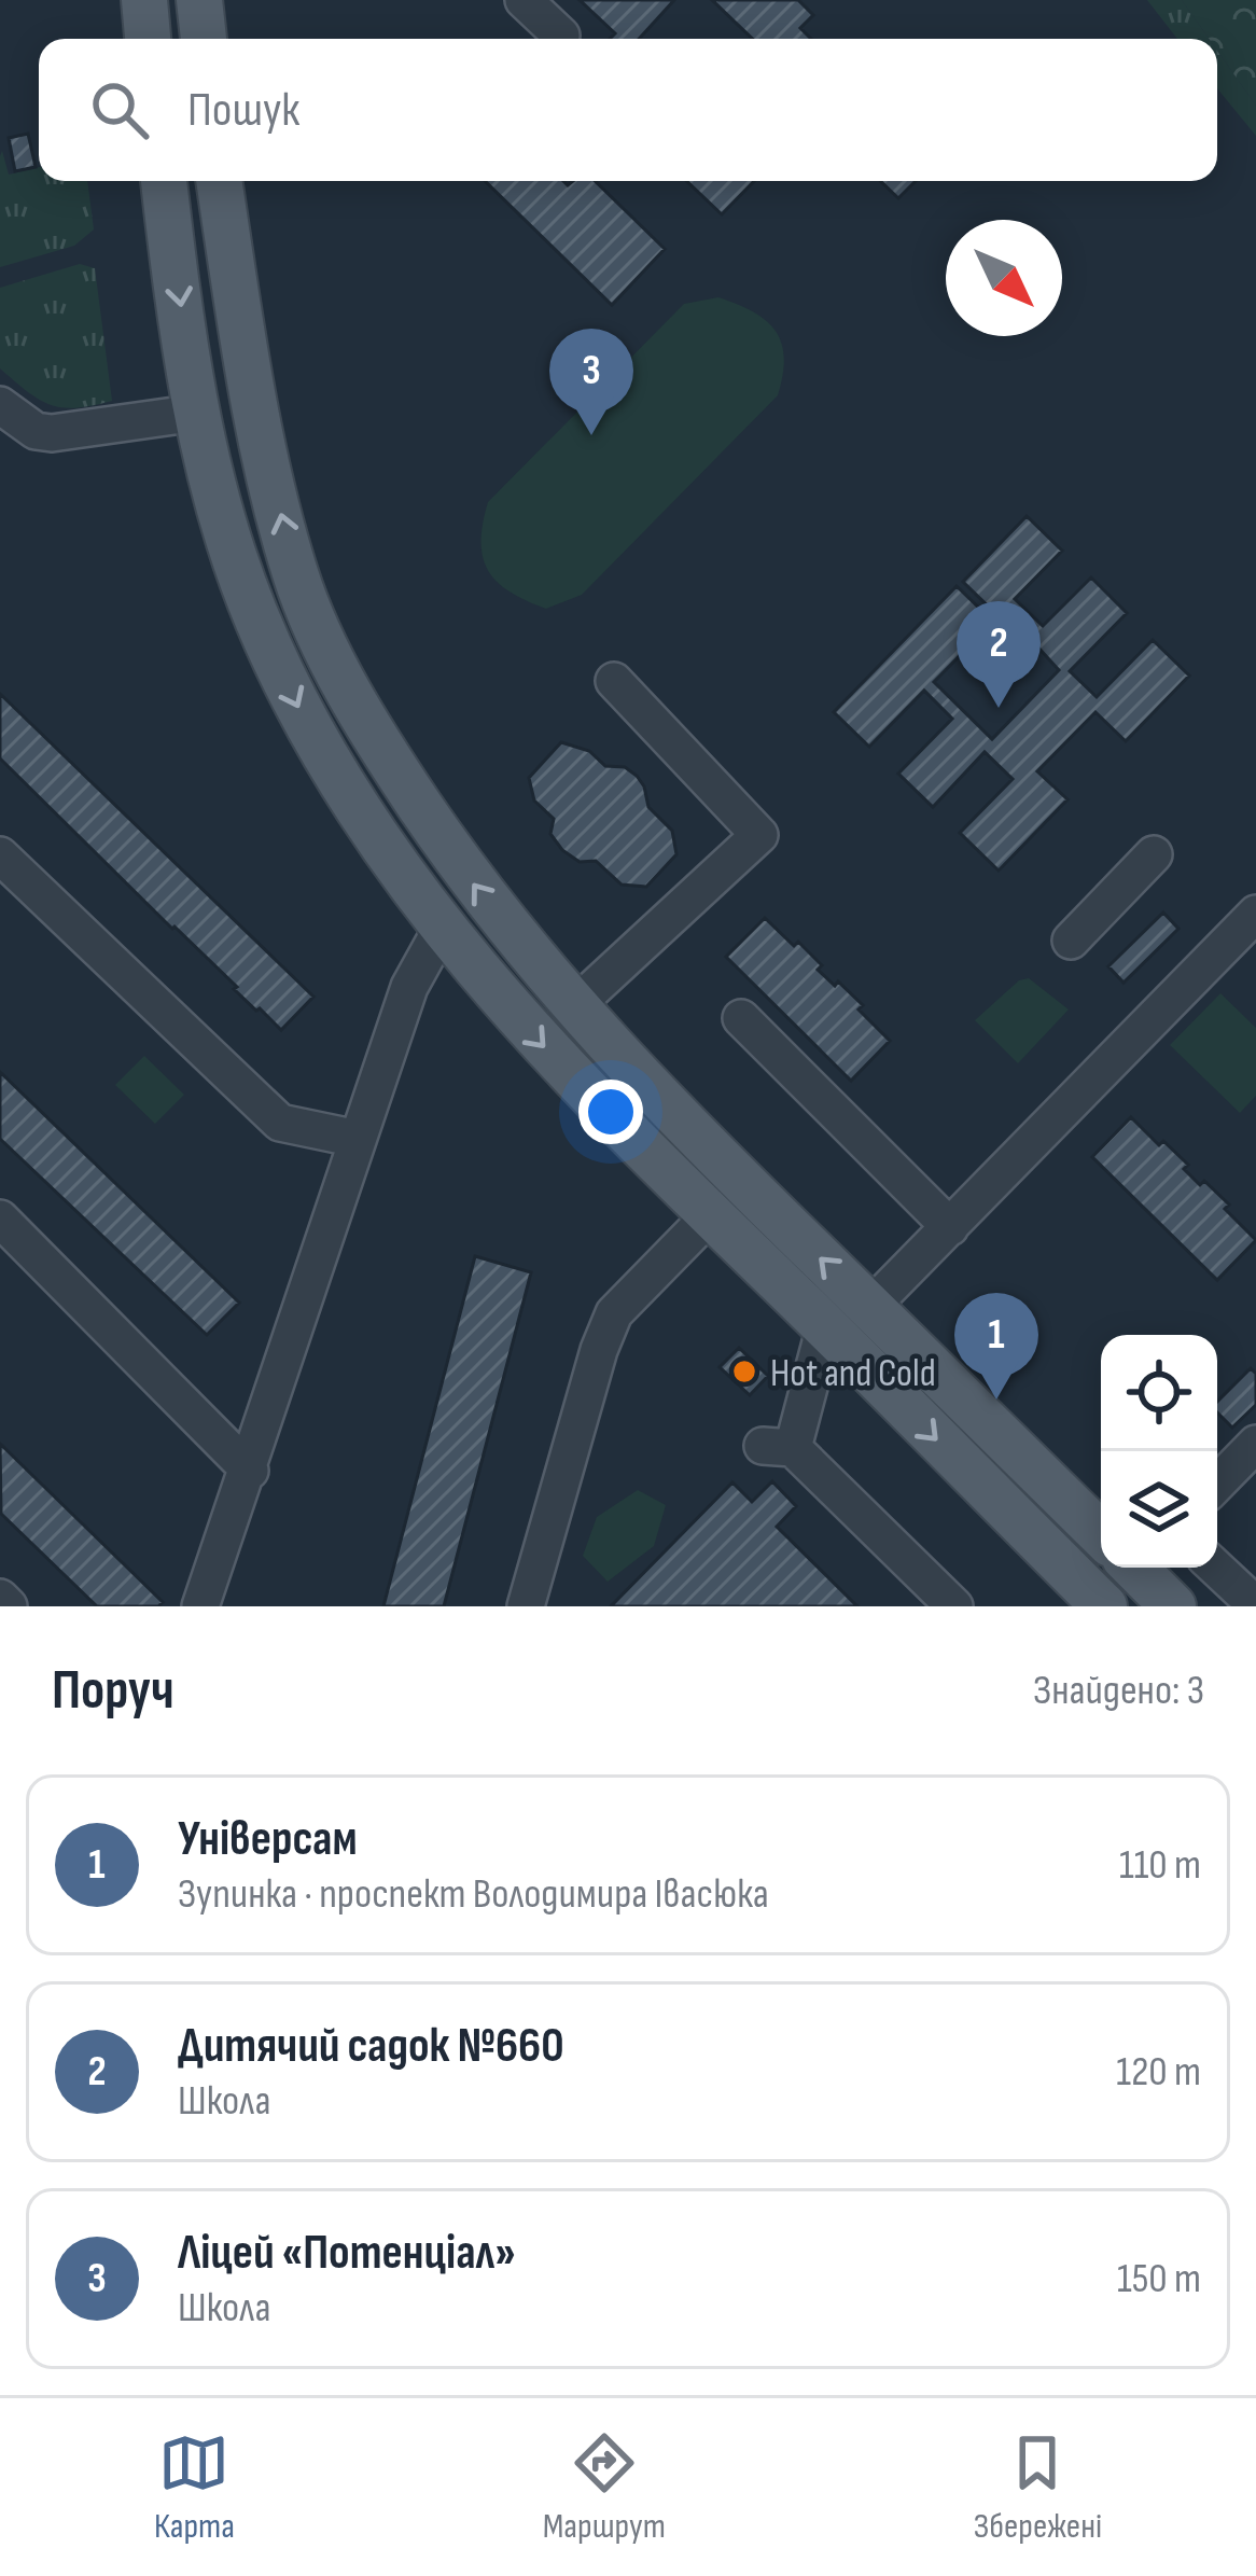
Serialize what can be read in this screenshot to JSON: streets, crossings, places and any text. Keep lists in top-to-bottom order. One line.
{"places":["Hot and Cold"],"north":"bottom right","page":{"search":"Пошук","pins":["3","2","1"],"heading":["Поруч","Знайдено: 3"],"list":[{"mark":"1","name":"Універсам","note":"Зупинка · проспект Володимира Івасюка","value":"110 m"},{"mark":"2","name":"Дитячий садок №660","note":"Школа","value":"120 m"},{"mark":"3","name":"Ліцей «Потенціал»","note":"Школа","value":"150 m"}],"nav":["Карта","Маршрут","Збережені"]}}
